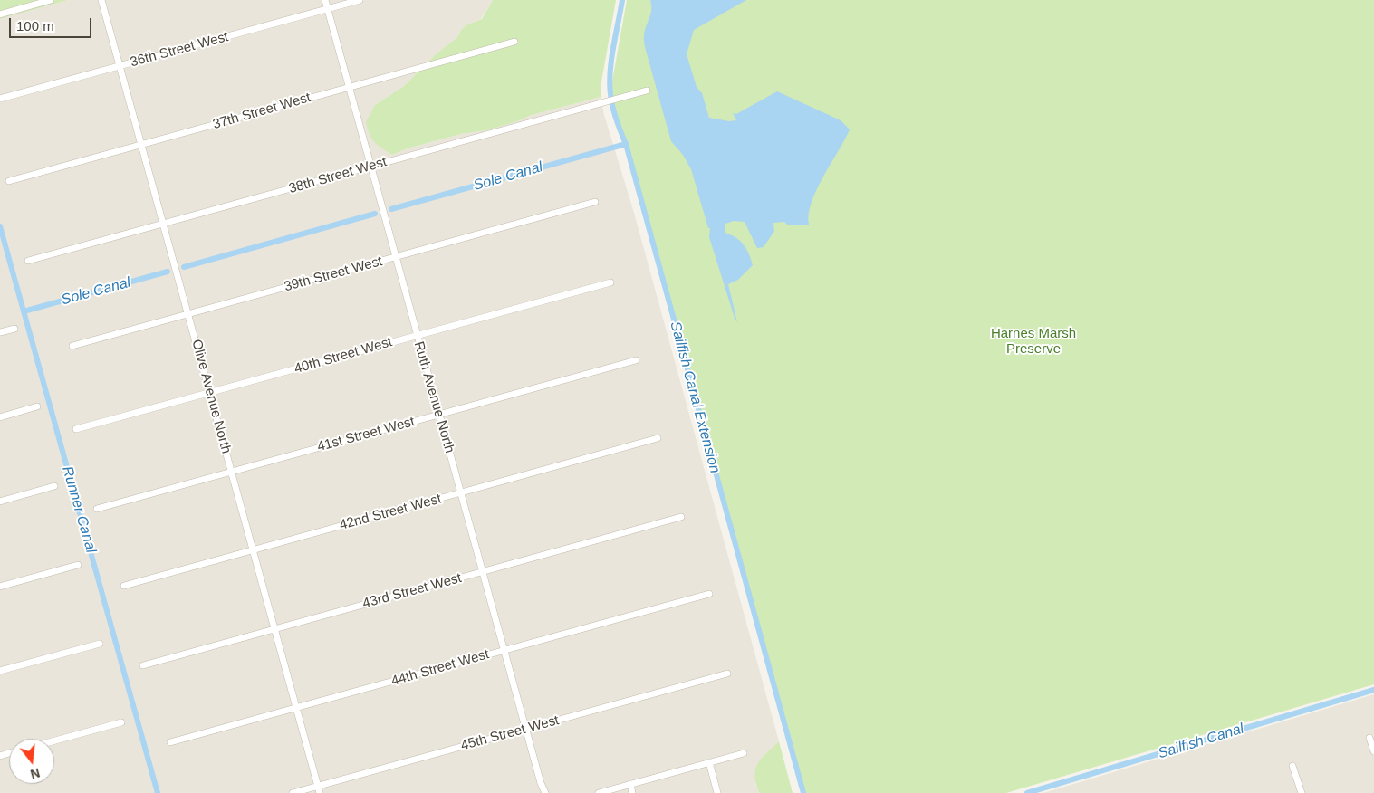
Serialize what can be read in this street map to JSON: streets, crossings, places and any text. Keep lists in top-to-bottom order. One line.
{"streets":{"street":["36th Street West","37th Street West","38th Street West","39th Street West","40th Street West","Olive Avenue North","Ruth Avenue North","41st Street West","42nd Street West","43rd Street West","44th Street West","45th Street West"]},"crossings":[["36th Street West","Olive Avenue North"],["36th Street West","Ruth Avenue North"],["37th Street West","Olive Avenue North"],["37th Street West","Ruth Avenue North"],["38th Street West","Olive Avenue North"],["38th Street West","Ruth Avenue North"],["39th Street West","Olive Avenue North"],["39th Street West","Ruth Avenue North"],["40th Street West","Olive Avenue North"],["40th Street West","Ruth Avenue North"],["Olive Avenue North","41st Street West"],["Olive Avenue North","42nd Street West"],["Olive Avenue North","43rd Street West"],["Olive Avenue North","44th Street West"],["Olive Avenue North","45th Street West"],["Ruth Avenue North","41st Street West"],["Ruth Avenue North","42nd Street West"],["Ruth Avenue North","43rd Street West"],["Ruth Avenue North","44th Street West"],["Ruth Avenue North","45th Street West"]],"water":["Sole Canal","Sailfish Canal Extension","Runner Canal","Sailfish Canal"],"parks":["Harnes Marsh Preserve"],"scale_bar":"100 m","north":"bottom"}
